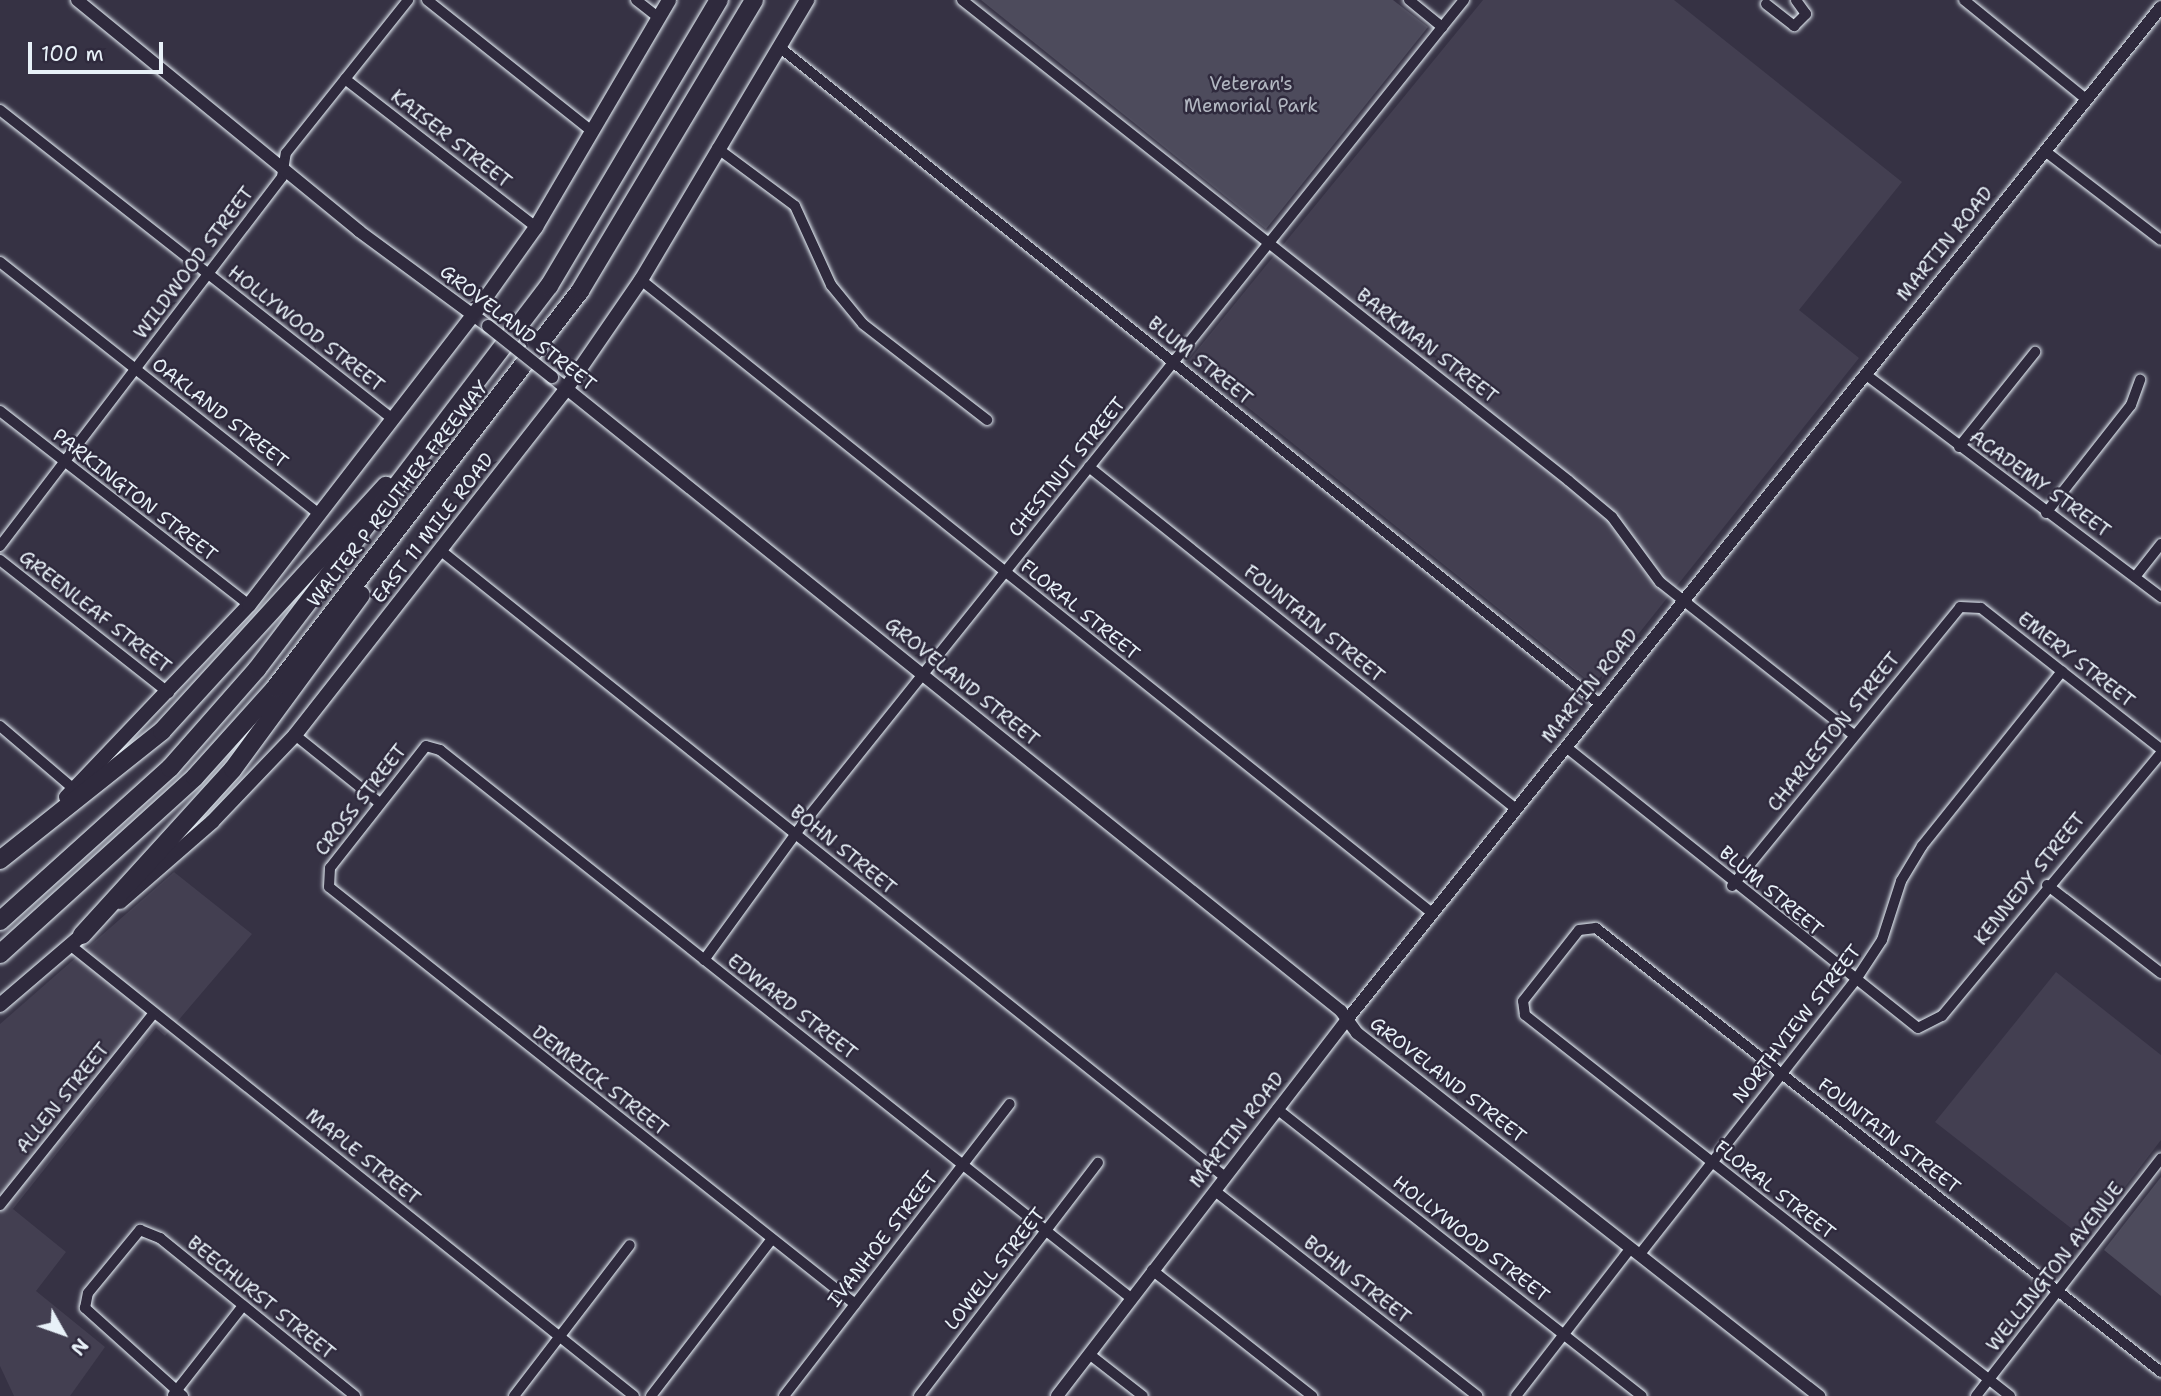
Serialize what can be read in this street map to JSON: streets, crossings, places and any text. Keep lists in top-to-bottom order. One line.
{"streets":{"highway":["WALTER P REUTHER FREEWAY"],"main road":["EAST 11 MILE ROAD"],"street":["KAISER STREET","MARTIN ROAD","WILDWOOD STREET","GROVELAND STREET","HOLLYWOOD STREET","BARKMAN STREET","BLUM STREET","OAKLAND STREET","CHESTNUT STREET","ACADEMY STREET","PARKINGTON STREET","FLORAL STREET","GREENLEAF STREET","FOUNTAIN STREET","EMERY STREET","CHARLESTON STREET","CROSS STREET","BOHN STREET","KENNEDY STREET","EDWARD STREET","NORTHVIEW STREET","DEMRICK STREET","ALLEN STREET","MAPLE STREET","IVANHOE STREET","WELLINGTON AVENUE","LOWELL STREET","BEECHURST STREET"]},"crossings":[["KAISER STREET","WILDWOOD STREET"],["MARTIN ROAD","GROVELAND STREET"],["MARTIN ROAD","HOLLYWOOD STREET"],["MARTIN ROAD","BARKMAN STREET"],["MARTIN ROAD","BLUM STREET"],["MARTIN ROAD","ACADEMY STREET"],["MARTIN ROAD","FLORAL STREET"],["MARTIN ROAD","FOUNTAIN STREET"],["MARTIN ROAD","BOHN STREET"],["MARTIN ROAD","EDWARD STREET"],["WILDWOOD STREET","GROVELAND STREET"],["WILDWOOD STREET","HOLLYWOOD STREET"],["WILDWOOD STREET","OAKLAND STREET"],["WILDWOOD STREET","PARKINGTON STREET"],["GROVELAND STREET","CHESTNUT STREET"],["GROVELAND STREET","EAST 11 MILE ROAD"],["GROVELAND STREET","NORTHVIEW STREET"],["HOLLYWOOD STREET","NORTHVIEW STREET"],["BARKMAN STREET","CHESTNUT STREET"],["BARKMAN STREET","CHARLESTON STREET"],["BLUM STREET","CHESTNUT STREET"],["BLUM STREET","EAST 11 MILE ROAD"],["BLUM STREET","CHARLESTON STREET"],["BLUM STREET","KENNEDY STREET"],["BLUM STREET","NORTHVIEW STREET"],["CHESTNUT STREET","FLORAL STREET"],["CHESTNUT STREET","FOUNTAIN STREET"],["CHESTNUT STREET","BOHN STREET"],["CHESTNUT STREET","EDWARD STREET"],["EAST 11 MILE ROAD","FLORAL STREET"],["EAST 11 MILE ROAD","BOHN STREET"],["EAST 11 MILE ROAD","MAPLE STREET"],["FLORAL STREET","FOUNTAIN STREET"],["FLORAL STREET","NORTHVIEW STREET"],["FLORAL STREET","WELLINGTON AVENUE"],["FOUNTAIN STREET","NORTHVIEW STREET"],["FOUNTAIN STREET","WELLINGTON AVENUE"],["EMERY STREET","CHARLESTON STREET"],["EMERY STREET","KENNEDY STREET"],["EMERY STREET","NORTHVIEW STREET"],["CROSS STREET","EDWARD STREET"],["CROSS STREET","DEMRICK STREET"],["EDWARD STREET","IVANHOE STREET"],["EDWARD STREET","LOWELL STREET"],["DEMRICK STREET","IVANHOE STREET"],["ALLEN STREET","MAPLE STREET"]],"parks":["Veteran's Memorial Park"],"scale_bar":"100 m","north":"bottom right"}
